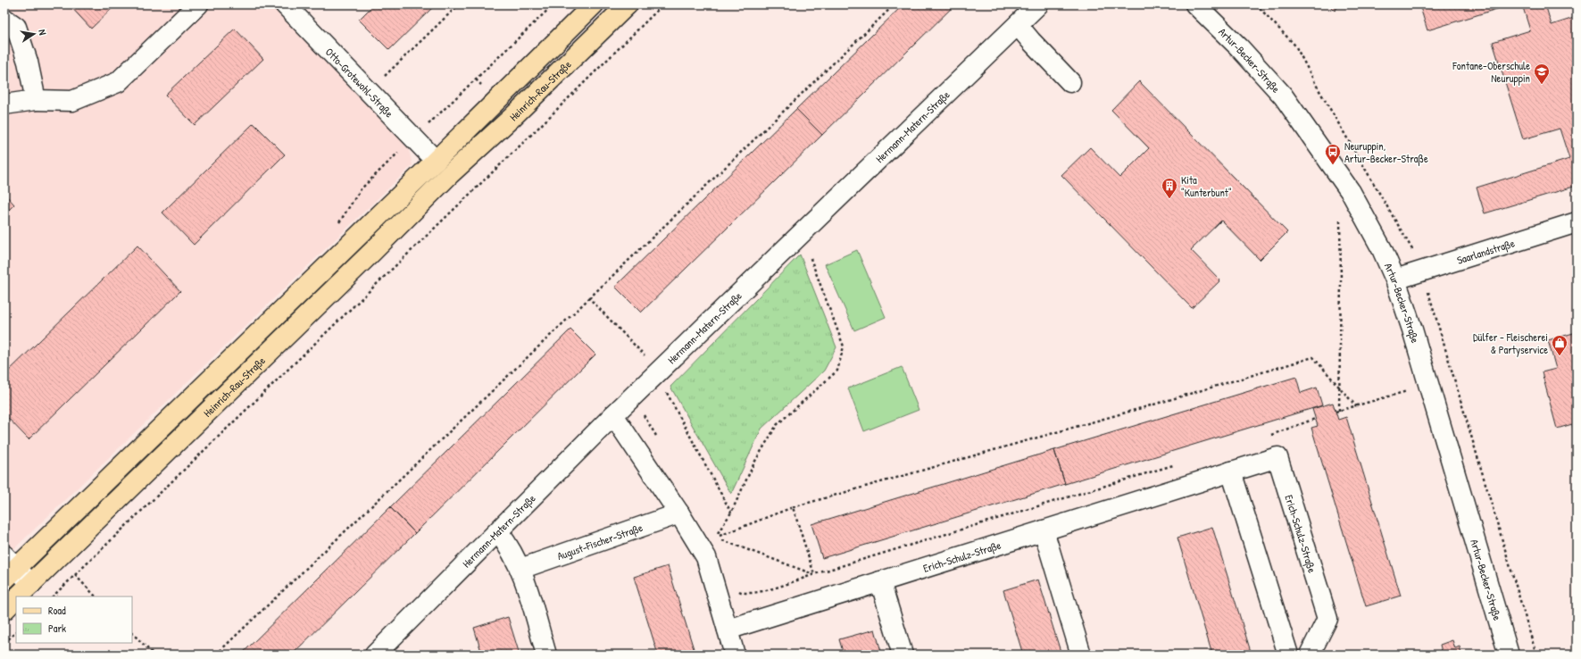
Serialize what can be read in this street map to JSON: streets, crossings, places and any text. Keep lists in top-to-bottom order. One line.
{"streets":{"main road":["Heinrich-Rau-Straße"],"street":["Artur-Becker-Straße","Otto-Grotewohl-Straße","Hermann-Matern-Straße","Saarlandstraße","Erich-Schulz-Straße","August-Fischer-Straße"]},"crossings":[["Artur-Becker-Straße","Saarlandstraße"],["Otto-Grotewohl-Straße","Heinrich-Rau-Straße"]],"places":{"school or university":["Fontane-Oberschule Neuruppin"],"bus stop":["Neuruppin, Artur-Becker-Straße"],"building":["Kita \"Kunterbunt\""],"shop":["Dülfer - Fleischerei & Partyservice"]},"legend":["Road","Park"],"north":"right"}
